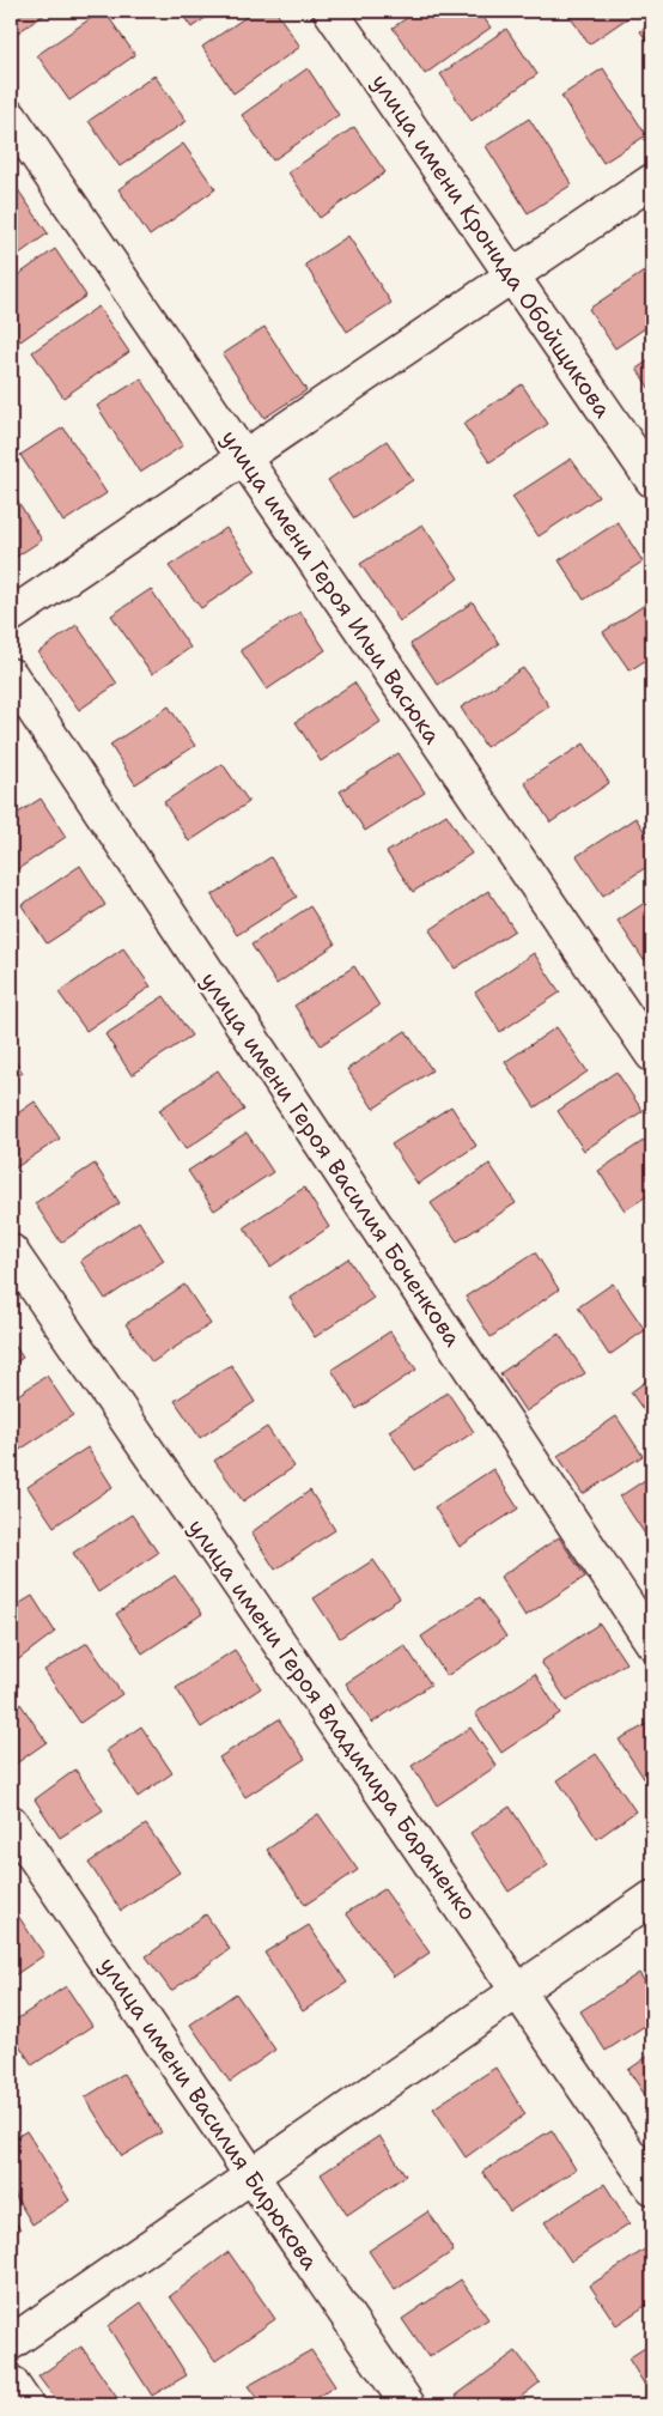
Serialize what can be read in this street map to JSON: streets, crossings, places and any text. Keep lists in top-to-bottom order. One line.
{"streets":{"street":["улица имени Кронида Обойщикова","улица имени Героя Ильи Васюка","улица имени Героя Василия Боченкова","улица имени Героя Владимира Бараненко","улица имени Василия Бирюкова"]}}
